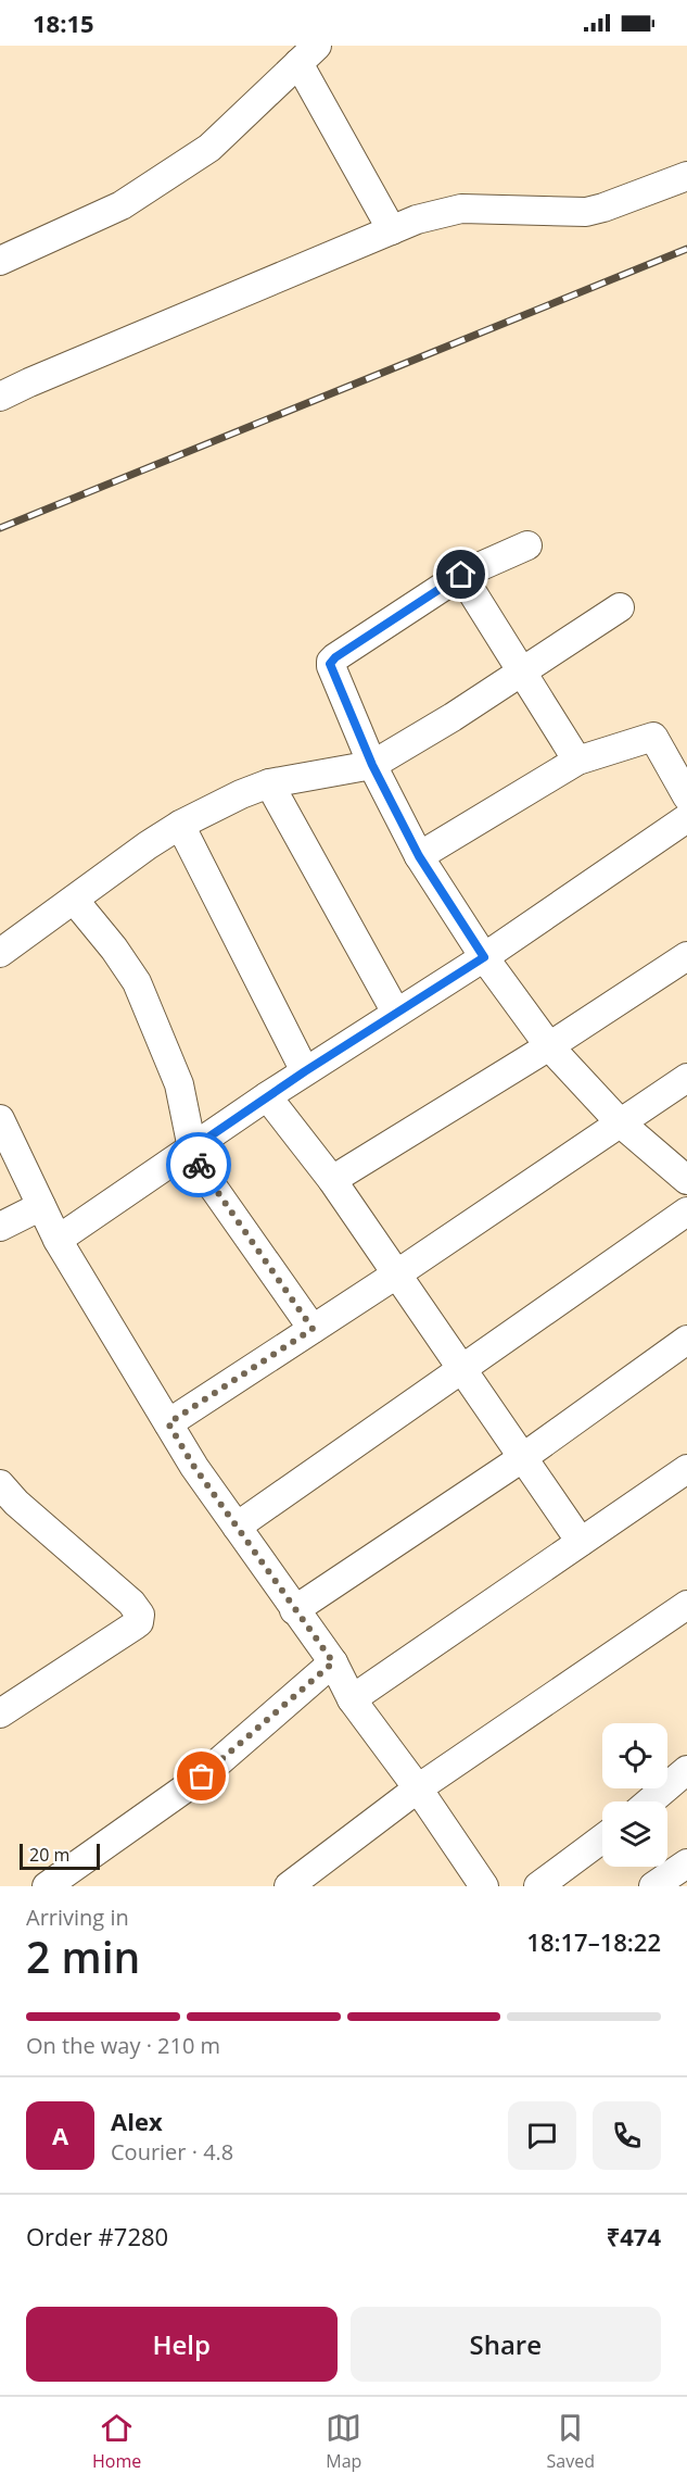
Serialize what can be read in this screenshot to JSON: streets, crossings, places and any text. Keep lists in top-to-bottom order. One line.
{"scale_bar":"20 m","page":{"status":"18:15","scale":"20 m","heading":["2 min","Arriving in","18:17–18:22"],"panel":["Alex","Courier · 4.8","Order #7280","₹474"],"bar":"On the way · 210 m","round":"A","buttons":["Help","Share"],"tabs":["Home","Map","Saved"]}}
